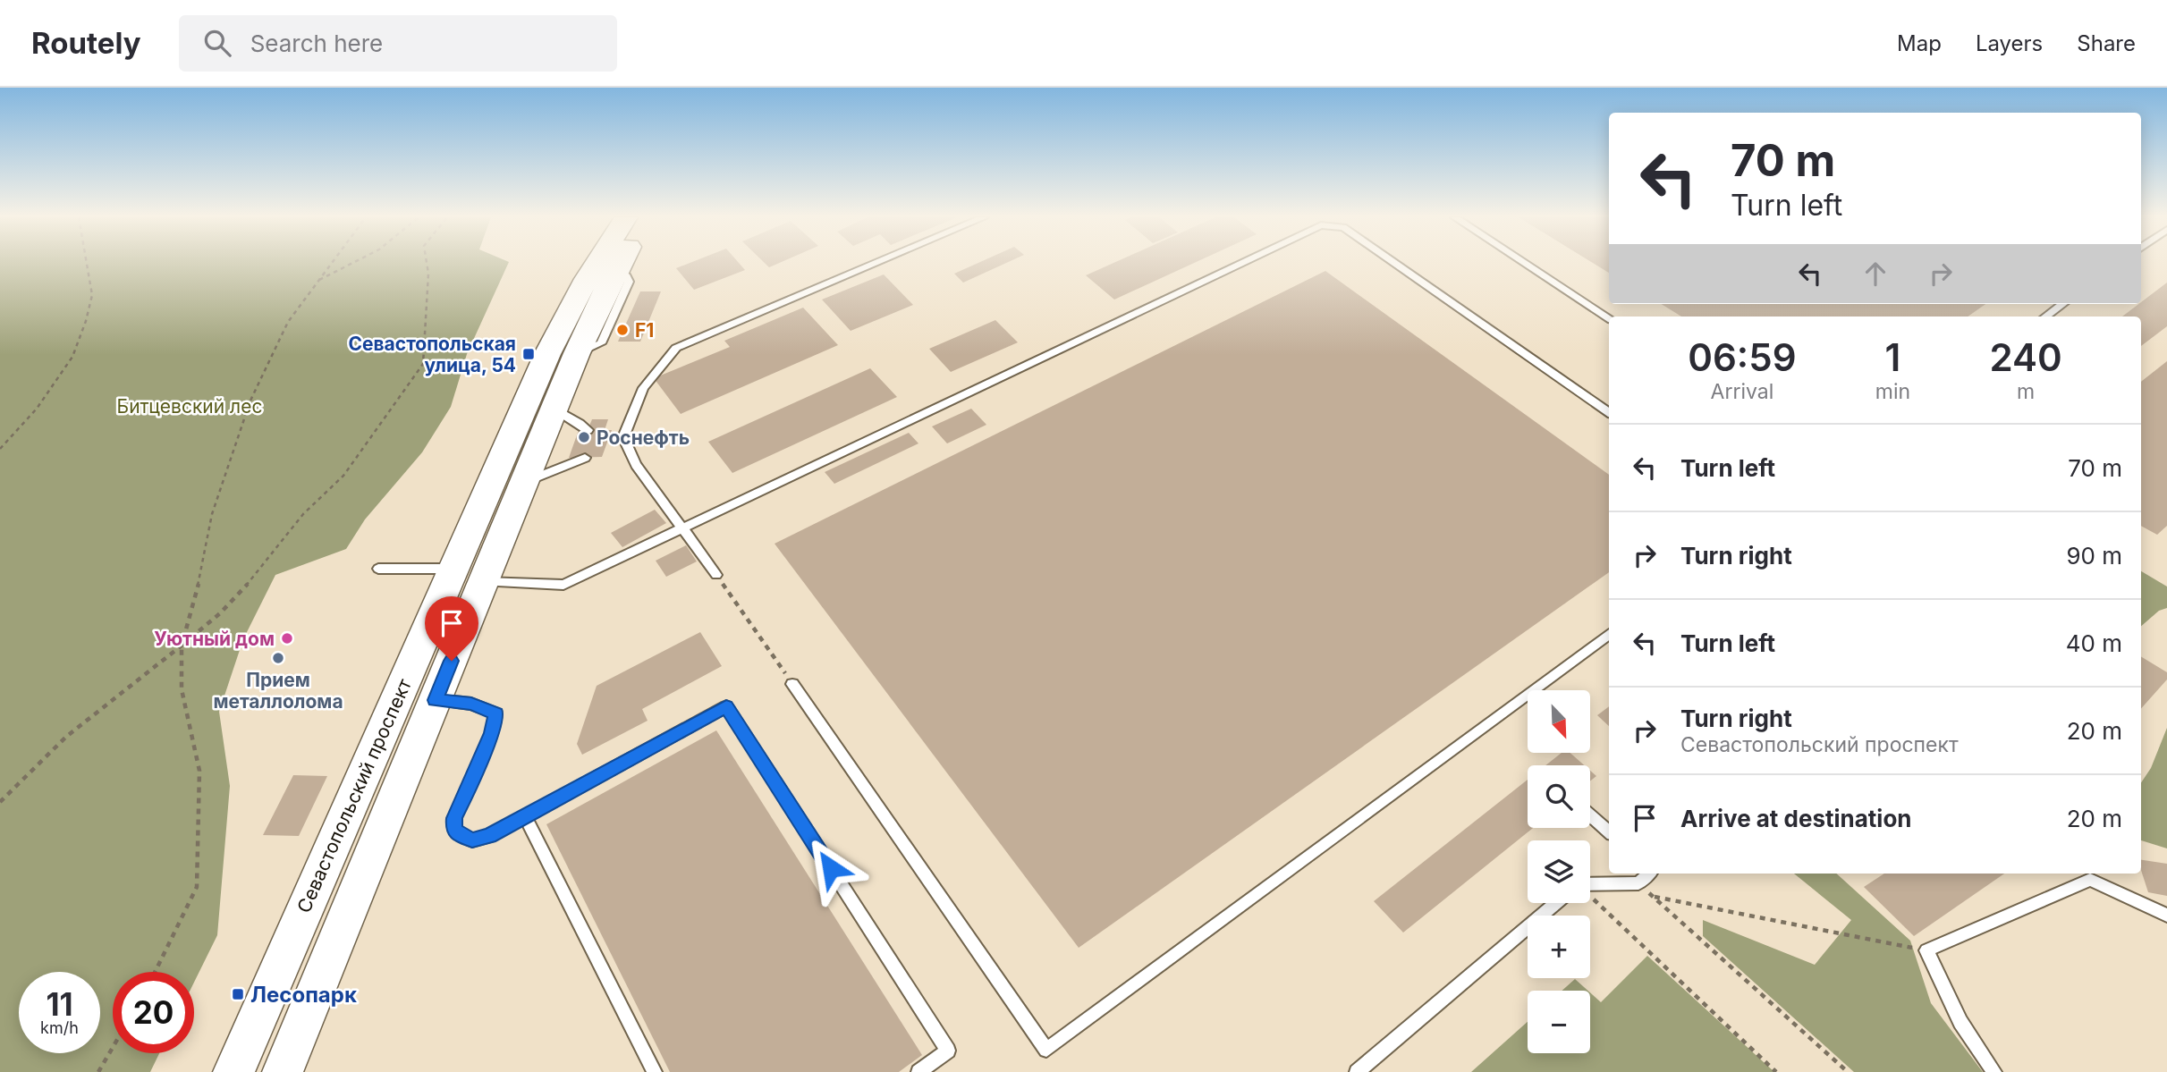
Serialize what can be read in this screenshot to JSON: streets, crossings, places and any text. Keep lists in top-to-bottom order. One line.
{"streets":{"main road":["Севастопольский проспект"]},"parks":["Битцевский лес"],"places":{"other":["F1","Роснефть","Уютный дом","Прием металлолома"],"transit":["Севастопольская улица, 54","Лесопарк"]},"north":"bottom right","page":{"header":"Routely","search":"Search here","nav":["Map","Layers","Share"],"turn":["70 m","Turn left"],"eta":["06:59","Arrival","1","min","240","m"],"list":[{"name":"Turn left","value":"70 m"},{"name":"Turn right","value":"90 m"},{"name":"Turn left","value":"40 m"},{"name":"Turn right","note":"Севастопольский проспект","value":"20 m"},{"name":"Arrive at destination","value":"20 m"}],"map_buttons":["+","−"],"speed":"11 km/h","limit":"20"}}
